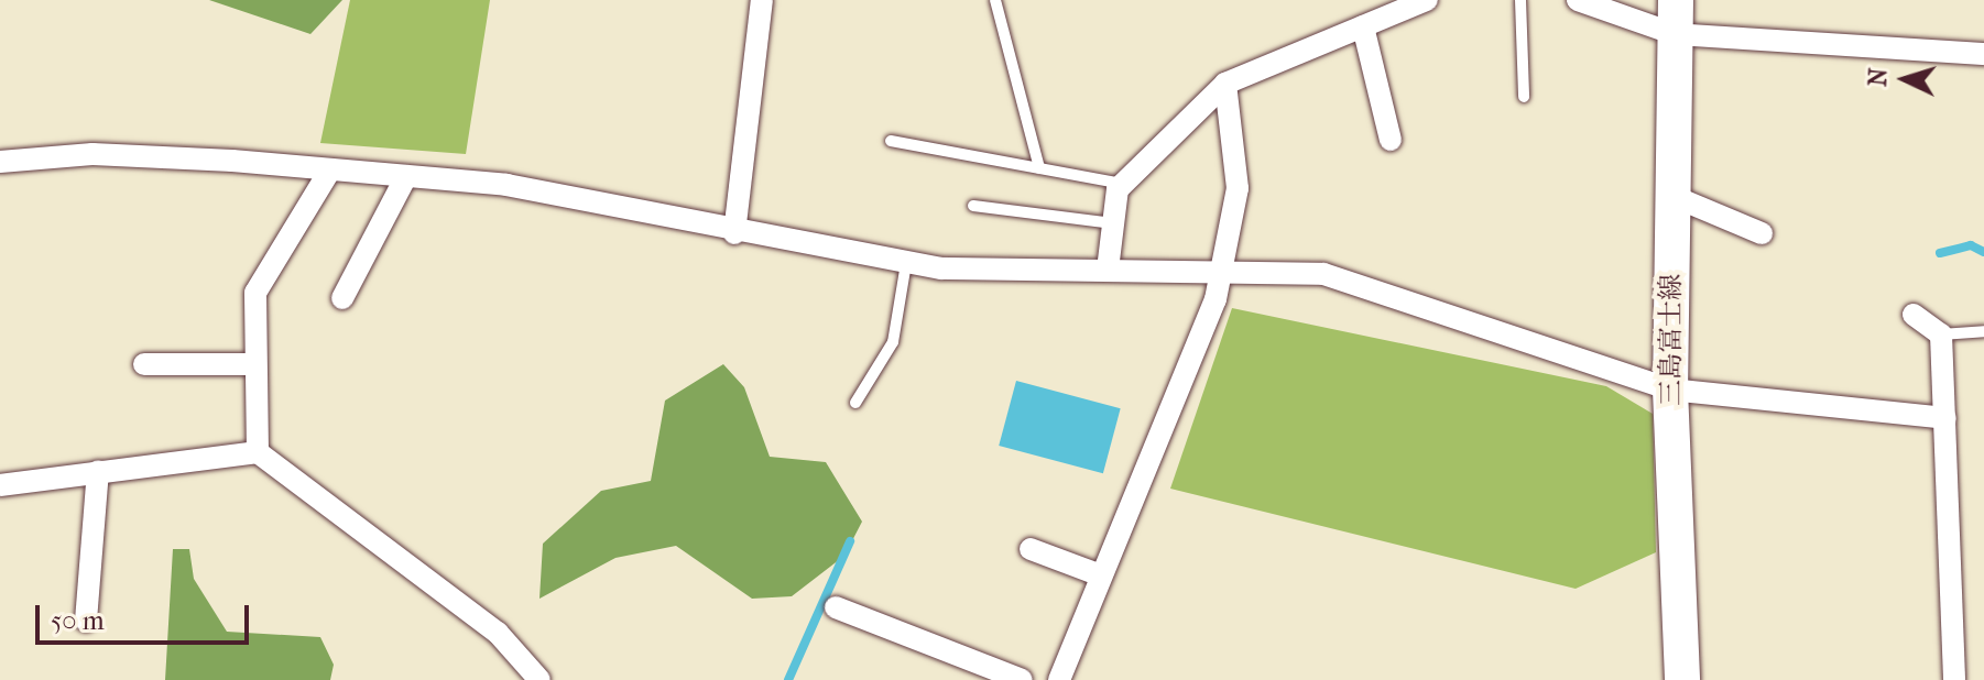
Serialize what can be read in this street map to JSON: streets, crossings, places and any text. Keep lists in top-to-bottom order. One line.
{"streets":{"main road":["三島富士線"]},"scale_bar":"50 m","north":"left"}
